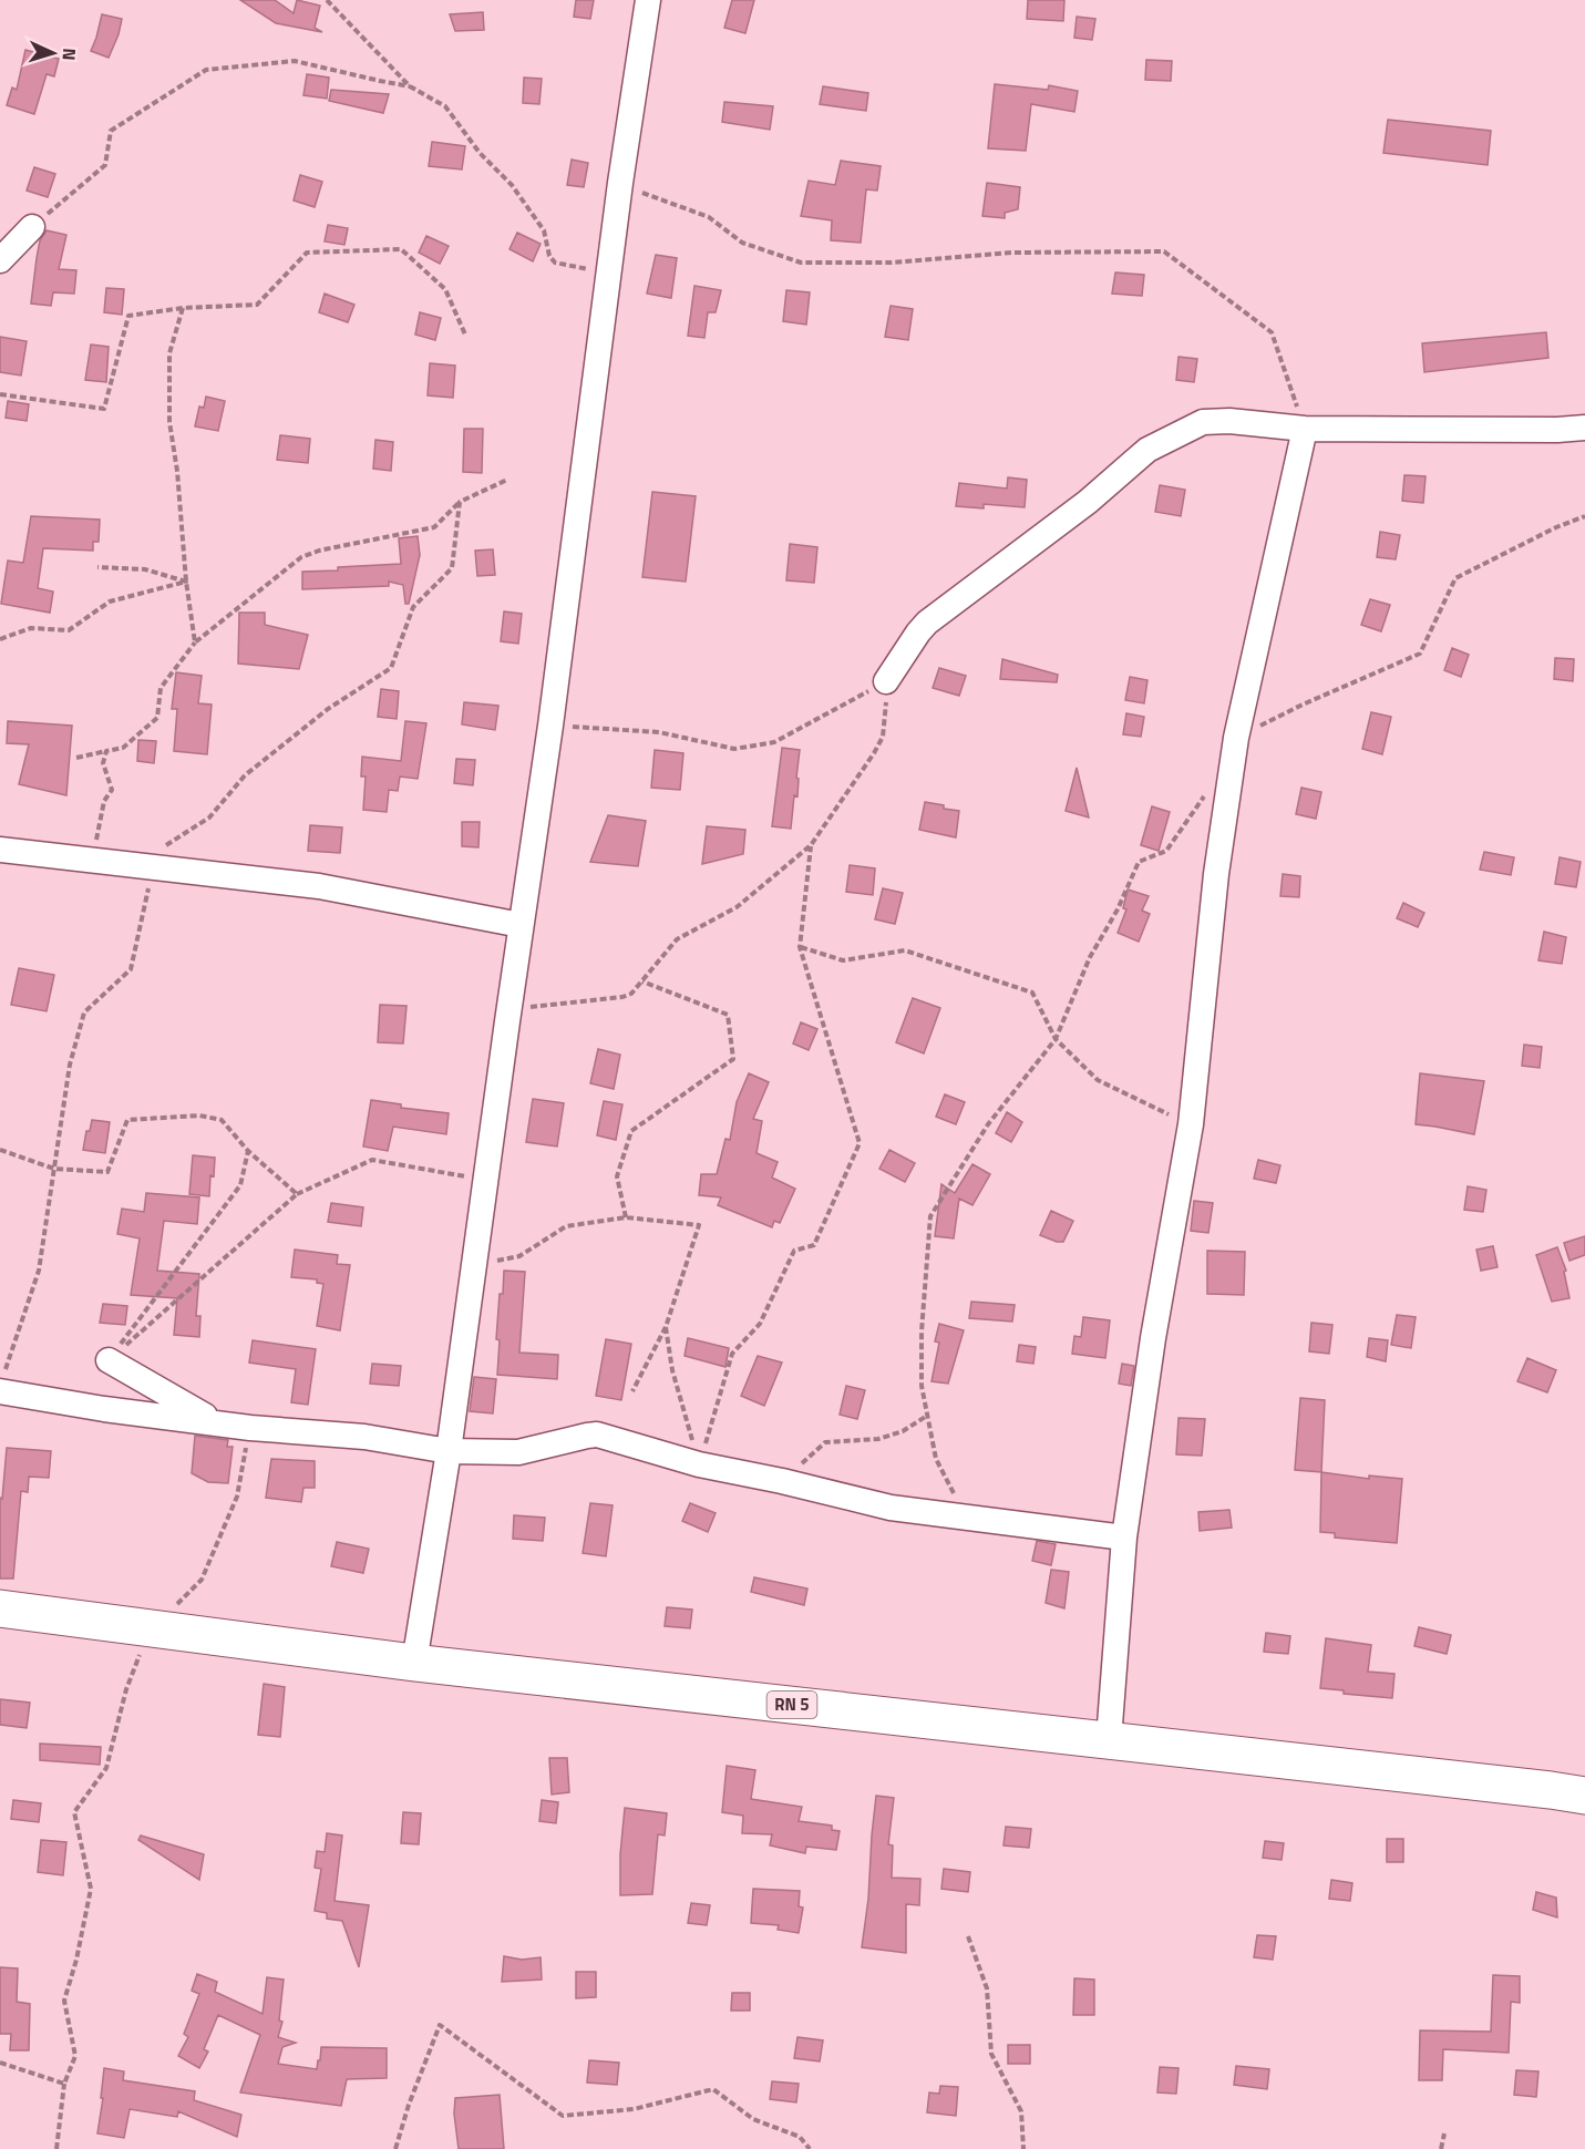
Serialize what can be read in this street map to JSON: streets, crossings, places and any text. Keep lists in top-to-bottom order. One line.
{"streets":{"main road":["RN 5"]},"north":"right"}
